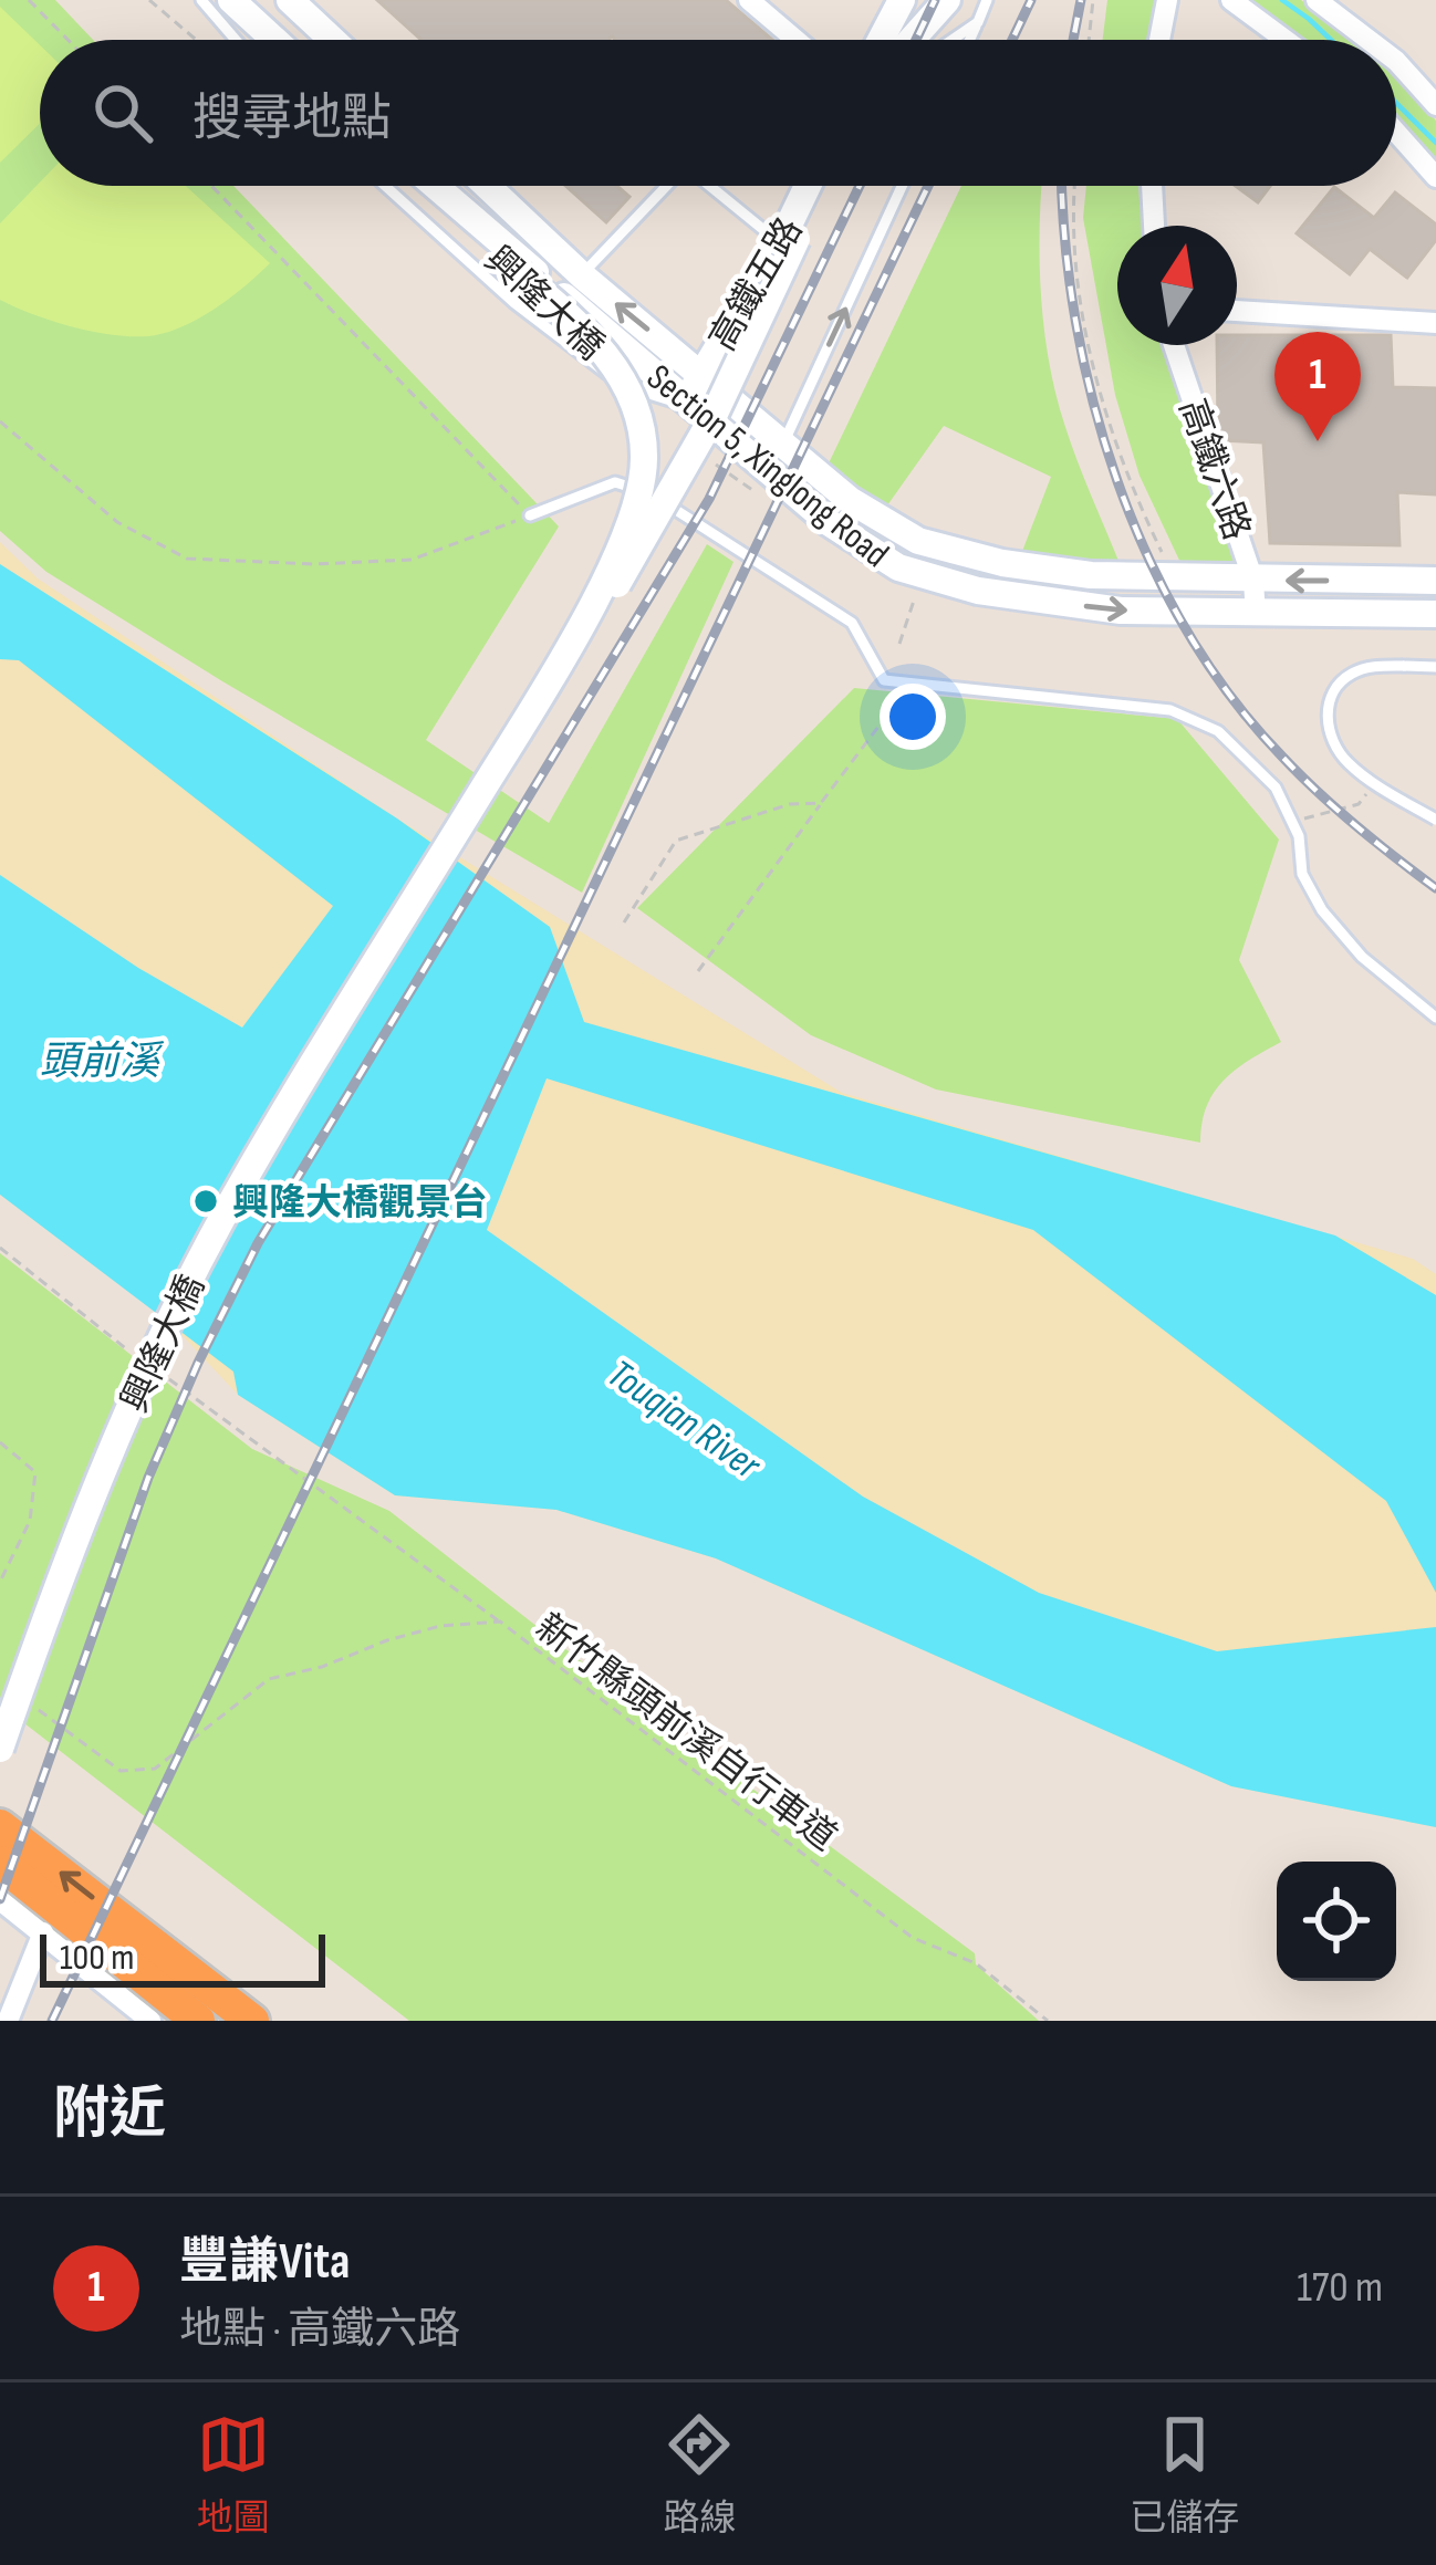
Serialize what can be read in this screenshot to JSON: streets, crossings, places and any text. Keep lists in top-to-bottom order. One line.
{"streets":{"street":["高鐵五路","興隆大橋","Section 5, Xinglong Road","高鐵六路"],"path":["新竹縣頭前溪自行車道"]},"crossings":[["高鐵五路","興隆大橋"],["高鐵五路","Section 5, Xinglong Road"],["Section 5, Xinglong Road","高鐵六路"]],"water":["頭前溪","Touqian River"],"places":["興隆大橋觀景台"],"scale_bar":"100 m","north":"top","page":{"search":"搜尋地點","pins":"1","scale":"100 m","heading":"附近","list":[{"mark":"1","name":"豐謙Vita","note":"地點 · 高鐵六路","value":"170 m"}],"nav":["地圖","路線","已儲存"]}}
